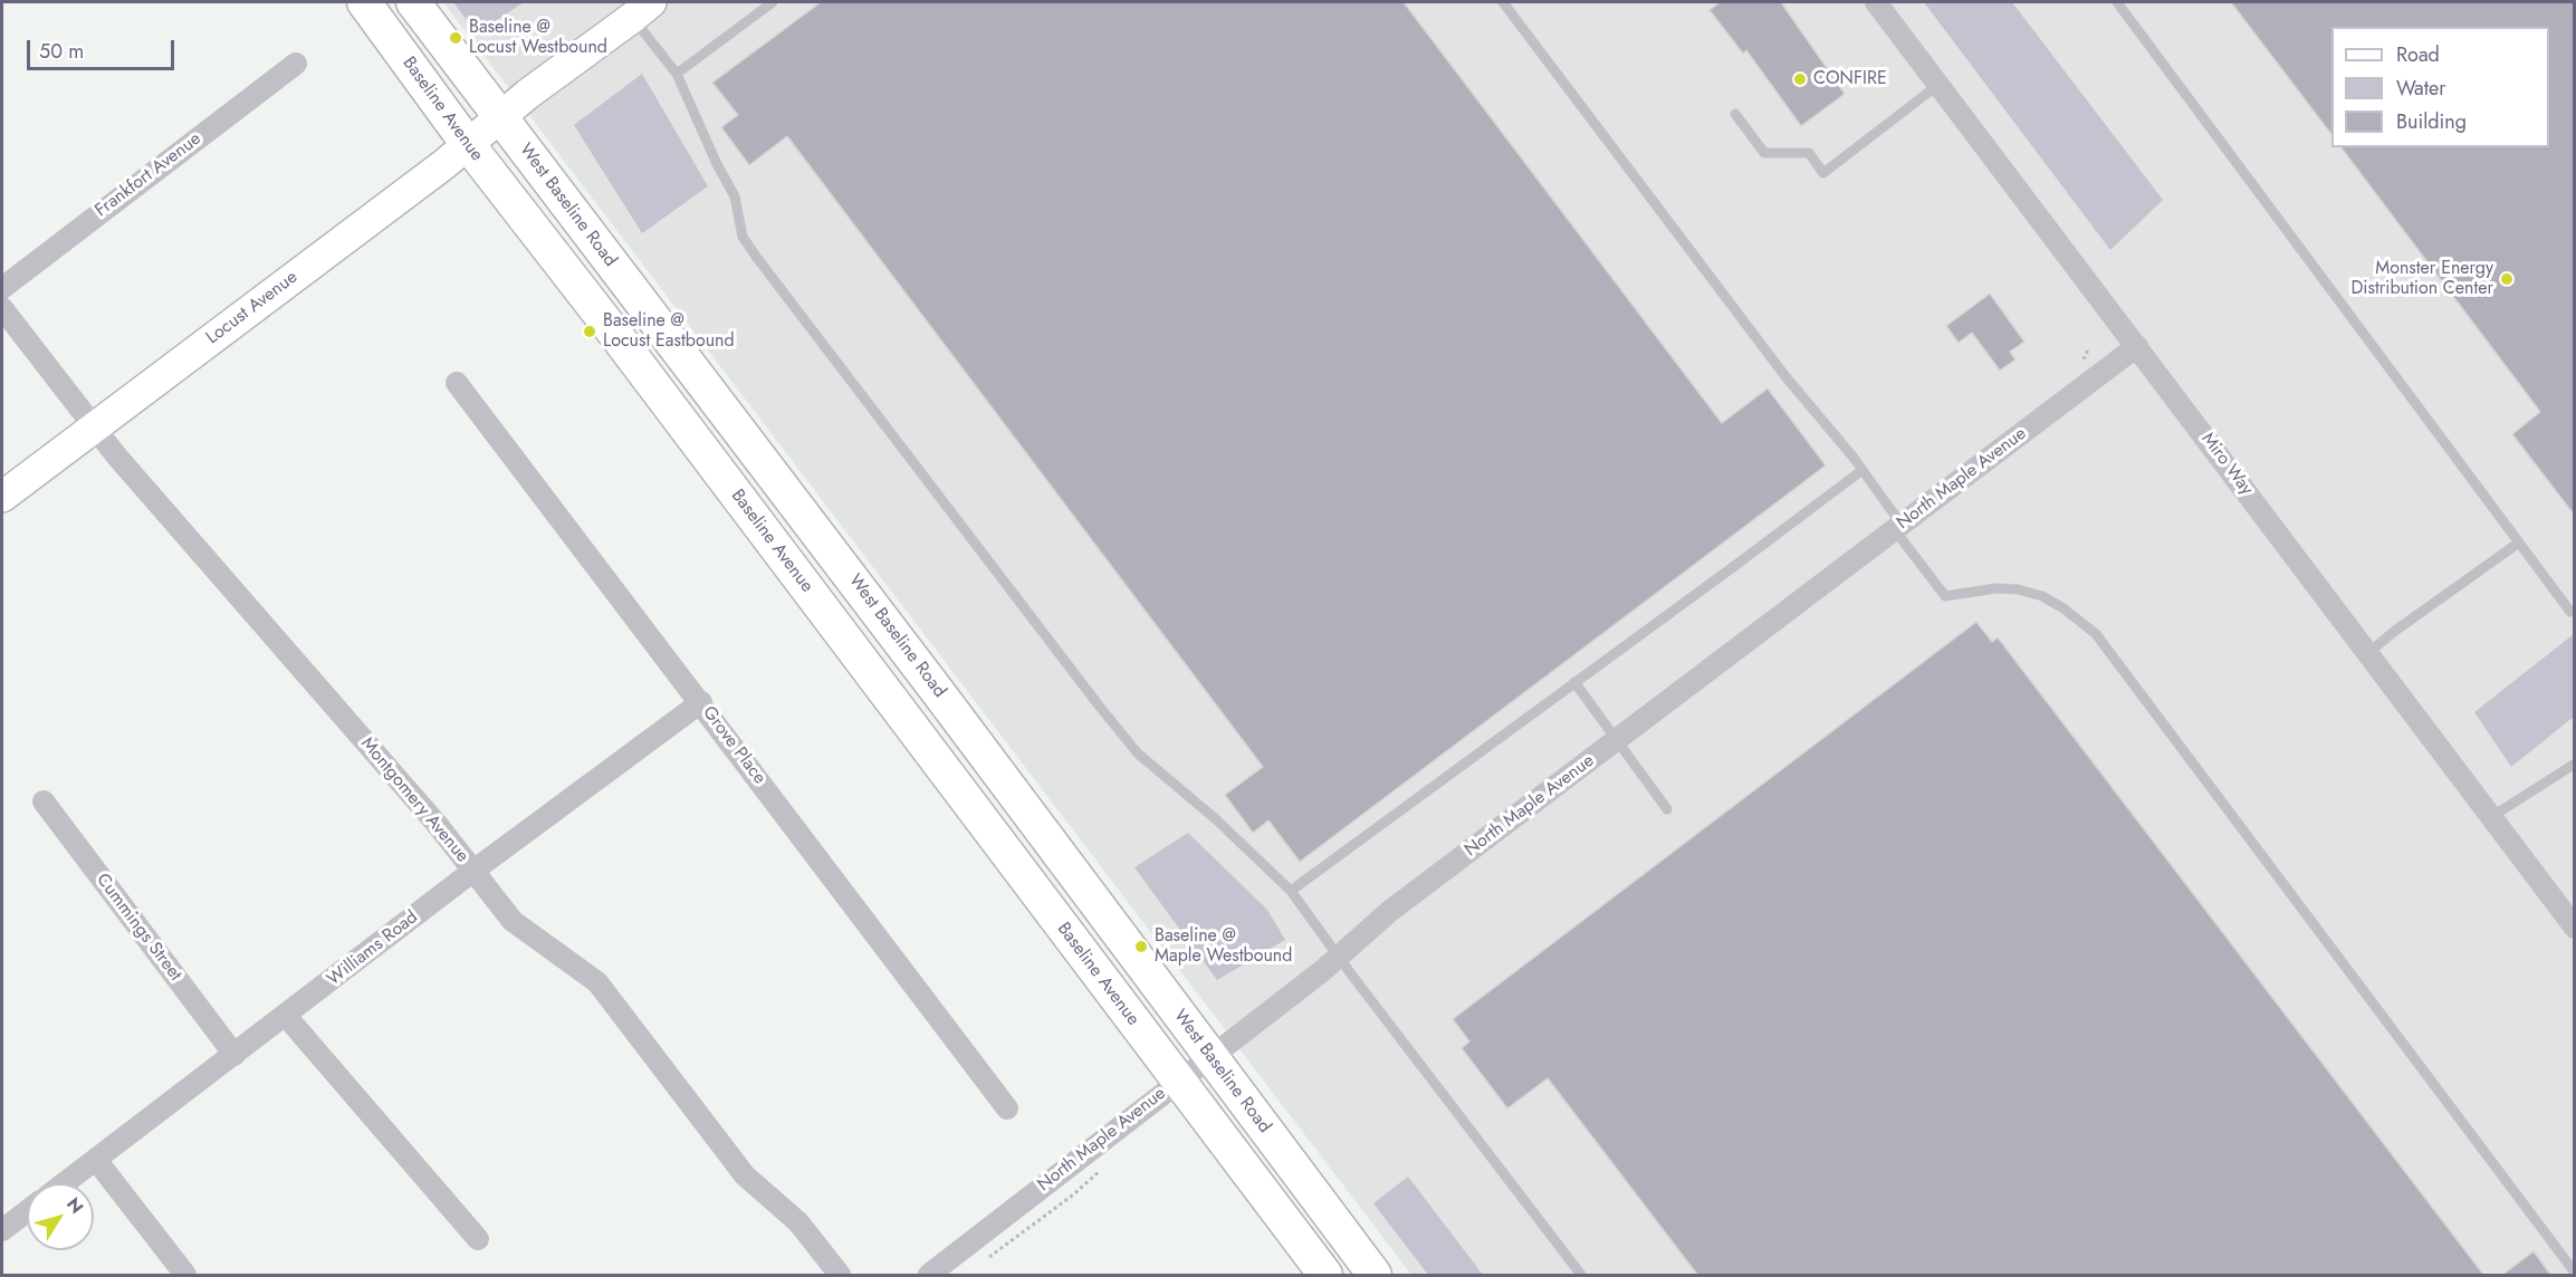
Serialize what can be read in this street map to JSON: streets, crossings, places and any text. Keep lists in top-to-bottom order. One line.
{"streets":{"main road":["Baseline Avenue","West Baseline Road"],"street":["Frankfort Avenue","Locust Avenue","Miro Way","North Maple Avenue","Grove Place","Montgomery Avenue","Cummings Street","Williams Road"]},"crossings":[["Baseline Avenue","Locust Avenue"],["Baseline Avenue","North Maple Avenue"],["West Baseline Road","Locust Avenue"],["West Baseline Road","North Maple Avenue"],["Locust Avenue","Montgomery Avenue"],["Miro Way","North Maple Avenue"],["Grove Place","Williams Road"],["Montgomery Avenue","Williams Road"],["Cummings Street","Williams Road"]],"places":["Baseline @ Locust Westbound","CONFIRE","Monster Energy Distribution Center","Baseline @ Locust Eastbound","Baseline @ Maple Westbound"],"legend":["Road","Water","Building"],"scale_bar":"50 m","north":"top right"}
